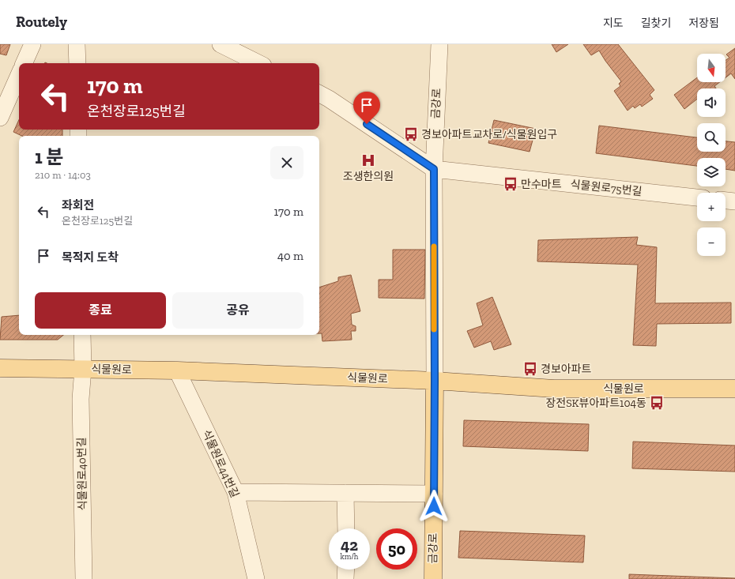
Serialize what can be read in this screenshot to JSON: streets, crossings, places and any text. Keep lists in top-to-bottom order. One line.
{"streets":{"main road":["금강로","식물원로"],"street":["식물원로75번길","식물원로44번길","식물원로40번길"]},"crossings":[["금강로","식물원로75번길"],["금강로","식물원로"],["식물원로","식물원로44번길"],["식물원로","식물원로40번길"]],"places":{"bus stop":["경보아파트교차로/식물원입구","만수마트","경보아파트","장전SK뷰아파트104동"],"hospital":["조생한의원"]},"north":"bottom","page":{"header":"Routely","nav":["지도","길찾기","저장됨"],"map_buttons":["+","−"],"turn":["170 m","온천장로125번길"],"heading":["1 분","210 m · 14:03"],"list":[{"name":"좌회전","note":"온천장로125번길","value":"170 m"},{"name":"목적지 도착","value":"40 m"}],"buttons":["종료","공유"],"speed":"42 km/h","limit":"50"}}
